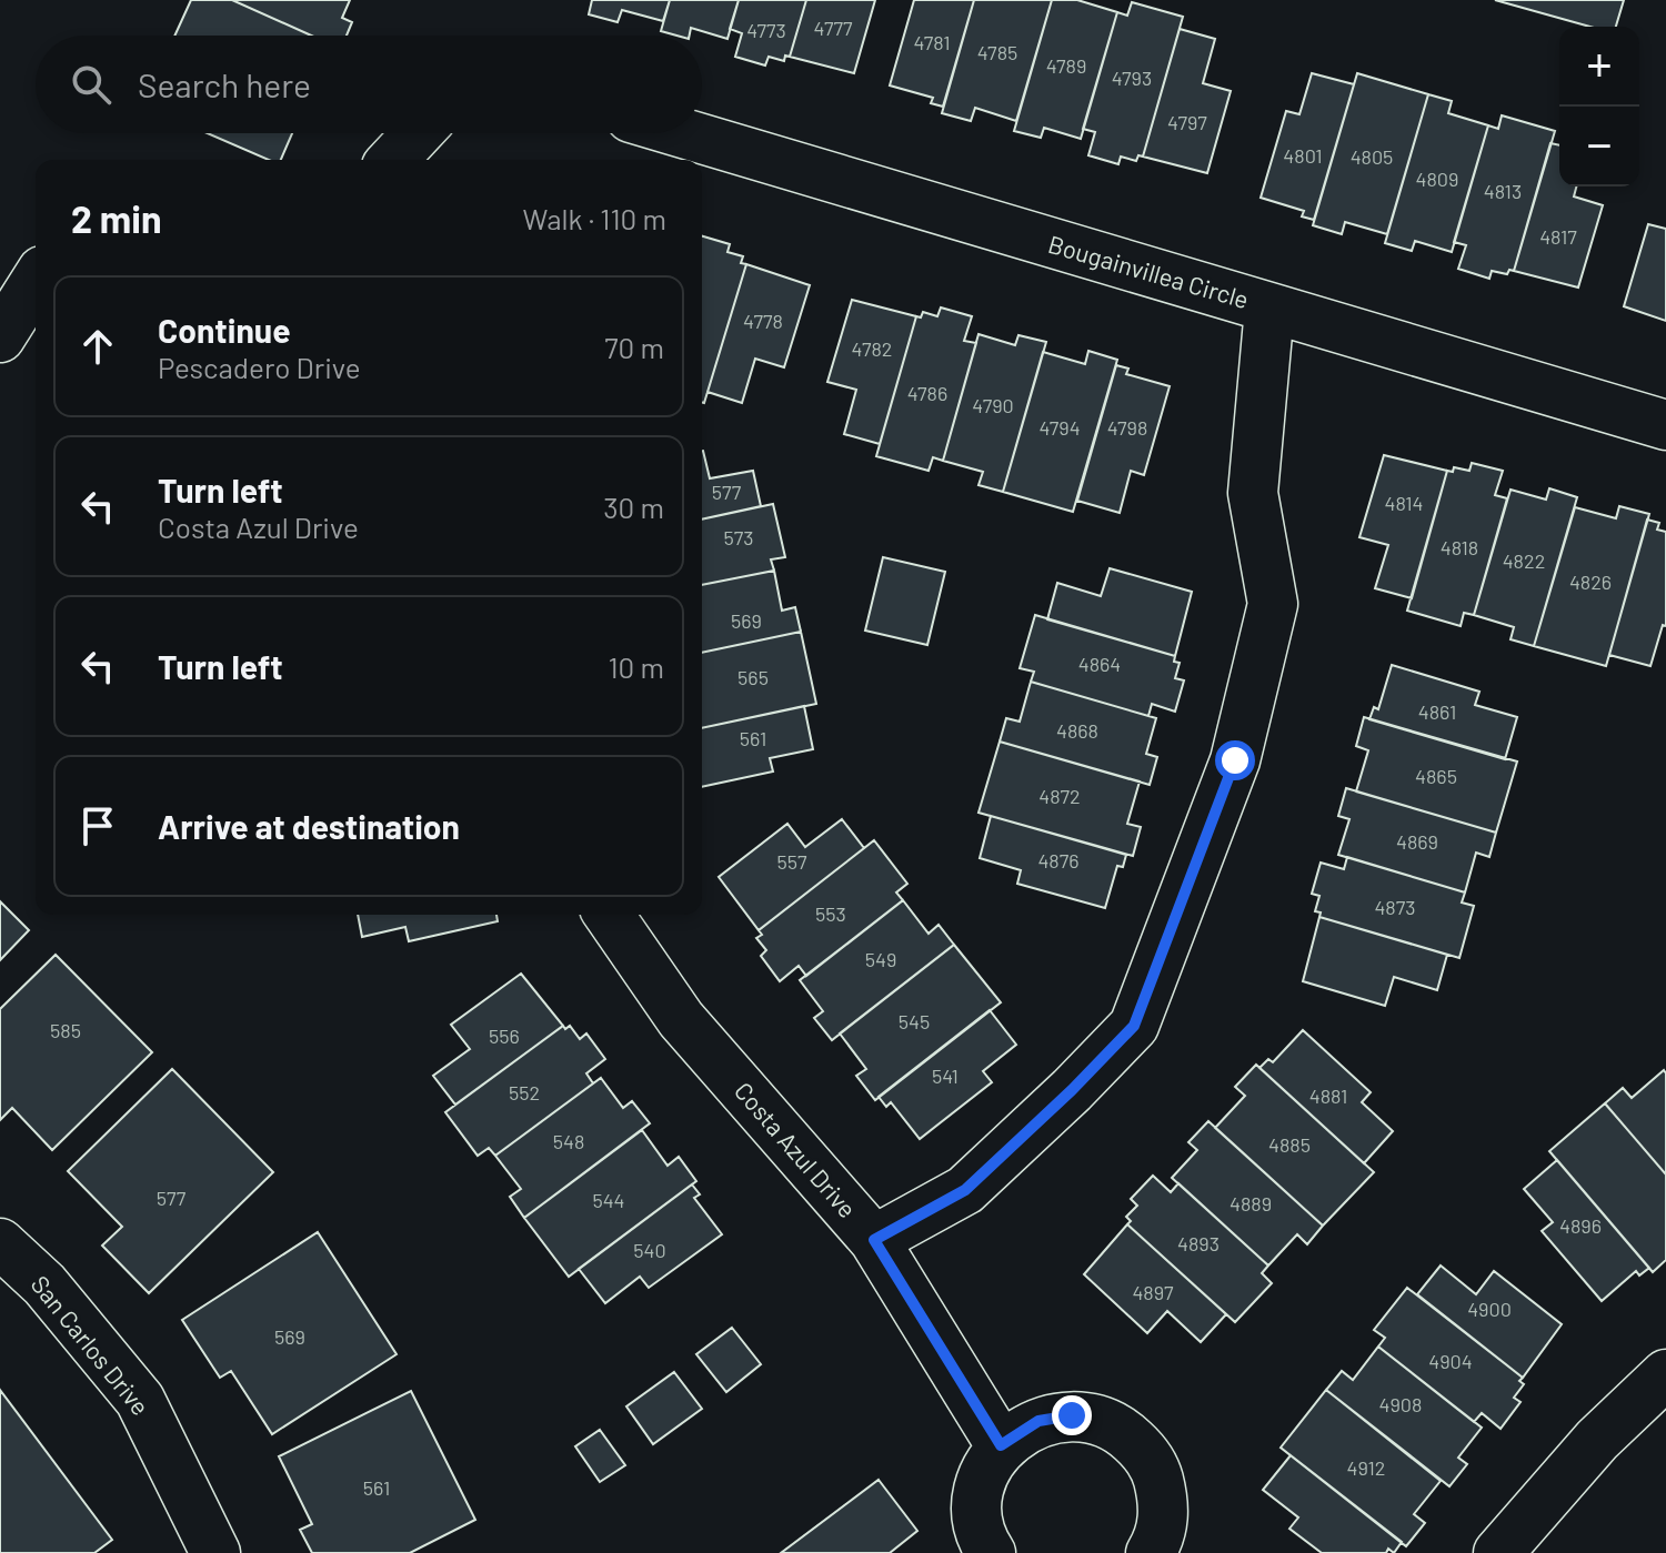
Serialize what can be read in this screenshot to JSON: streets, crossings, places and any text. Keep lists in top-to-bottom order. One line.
{"streets":{"street":["Bougainvillea Circle","Costa Azul Drive","San Carlos Drive"]},"house_numbers":["4777","4773","4781","4785","4789","4793","4797","4801","4805","4809","4813","4817","4778","4782","4786","4790","4794","4798","577","4814","573","4818","4822","4826","569","4864","565","4861","4868","561","4865","4872","4869","4876","557","4873","553","549","545","585","556","541","552","4881","548","4885","577","544","4889","4896","4893","540","4897","4900","569","4904","4908","4912","561"],"page":{"map_buttons":["+","−"],"search":"Search here","heading":["2 min","Walk · 110 m"],"list":[["Continue","Pescadero Drive","70 m"],["Turn left","Costa Azul Drive","30 m"],["Turn left","10 m"],"Arrive at destination"]}}
